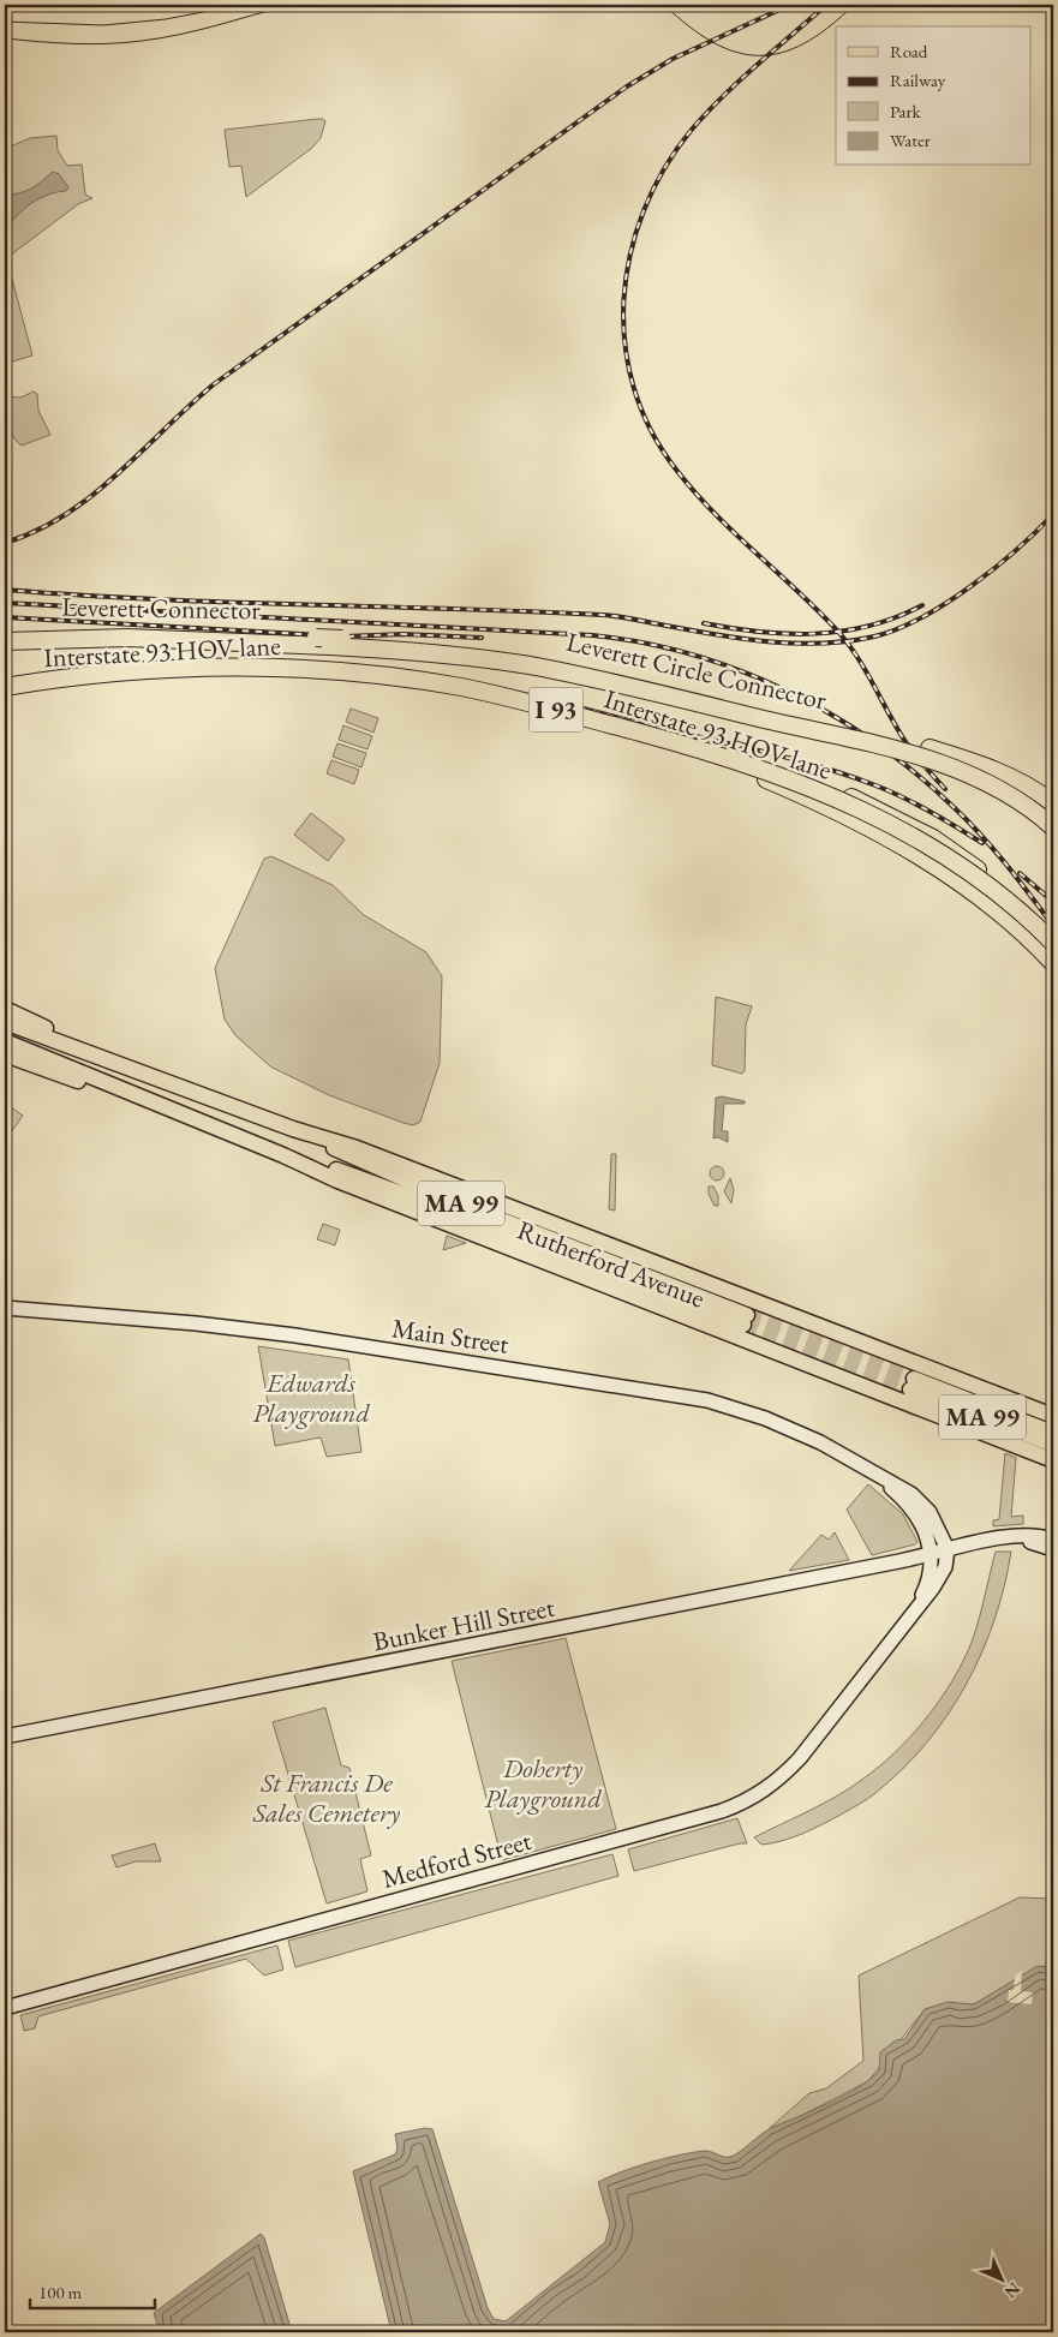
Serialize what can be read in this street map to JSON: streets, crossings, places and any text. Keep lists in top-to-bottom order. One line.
{"streets":{"highway":["Leverett Connector","Interstate 93 HOV lane","Leverett Circle Connector","I 93"],"main road":["MA 99","Rutherford Avenue","Main Street","Bunker Hill Street","Medford Street"]},"crossings":[["Leverett Connector","Leverett Circle Connector"],["Interstate 93 HOV lane","I 93"],["MA 99","Rutherford Avenue"],["Main Street","Bunker Hill Street"],["Main Street","Medford Street"],["Bunker Hill Street","Medford Street"]],"parks":["Edwards Playground","Doherty Playground","St Francis De Sales Cemetery"],"legend":["Road","Railway","Park","Water"],"scale_bar":"100 m","north":"bottom right"}
